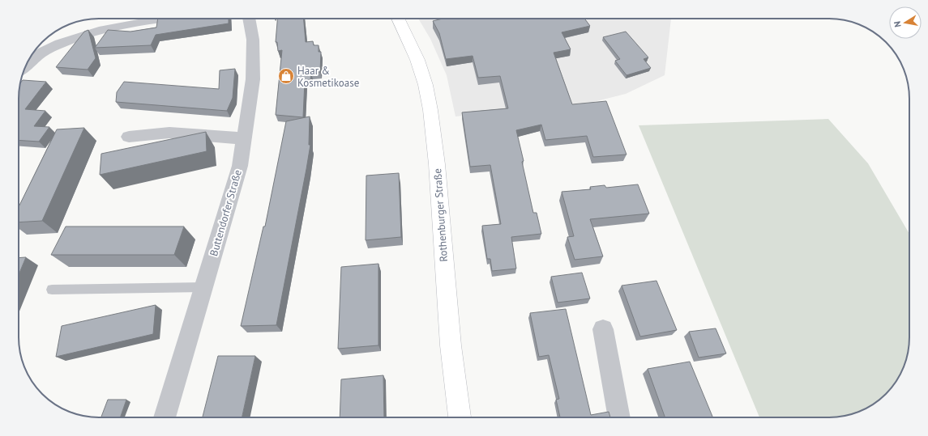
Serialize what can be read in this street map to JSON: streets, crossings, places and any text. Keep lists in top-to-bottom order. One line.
{"streets":{"main road":["Rothenburger Straße"],"street":["Buttendorfer Straße"]},"places":{"shop":["Haar & Kosmetikoase"]},"north":"left"}
